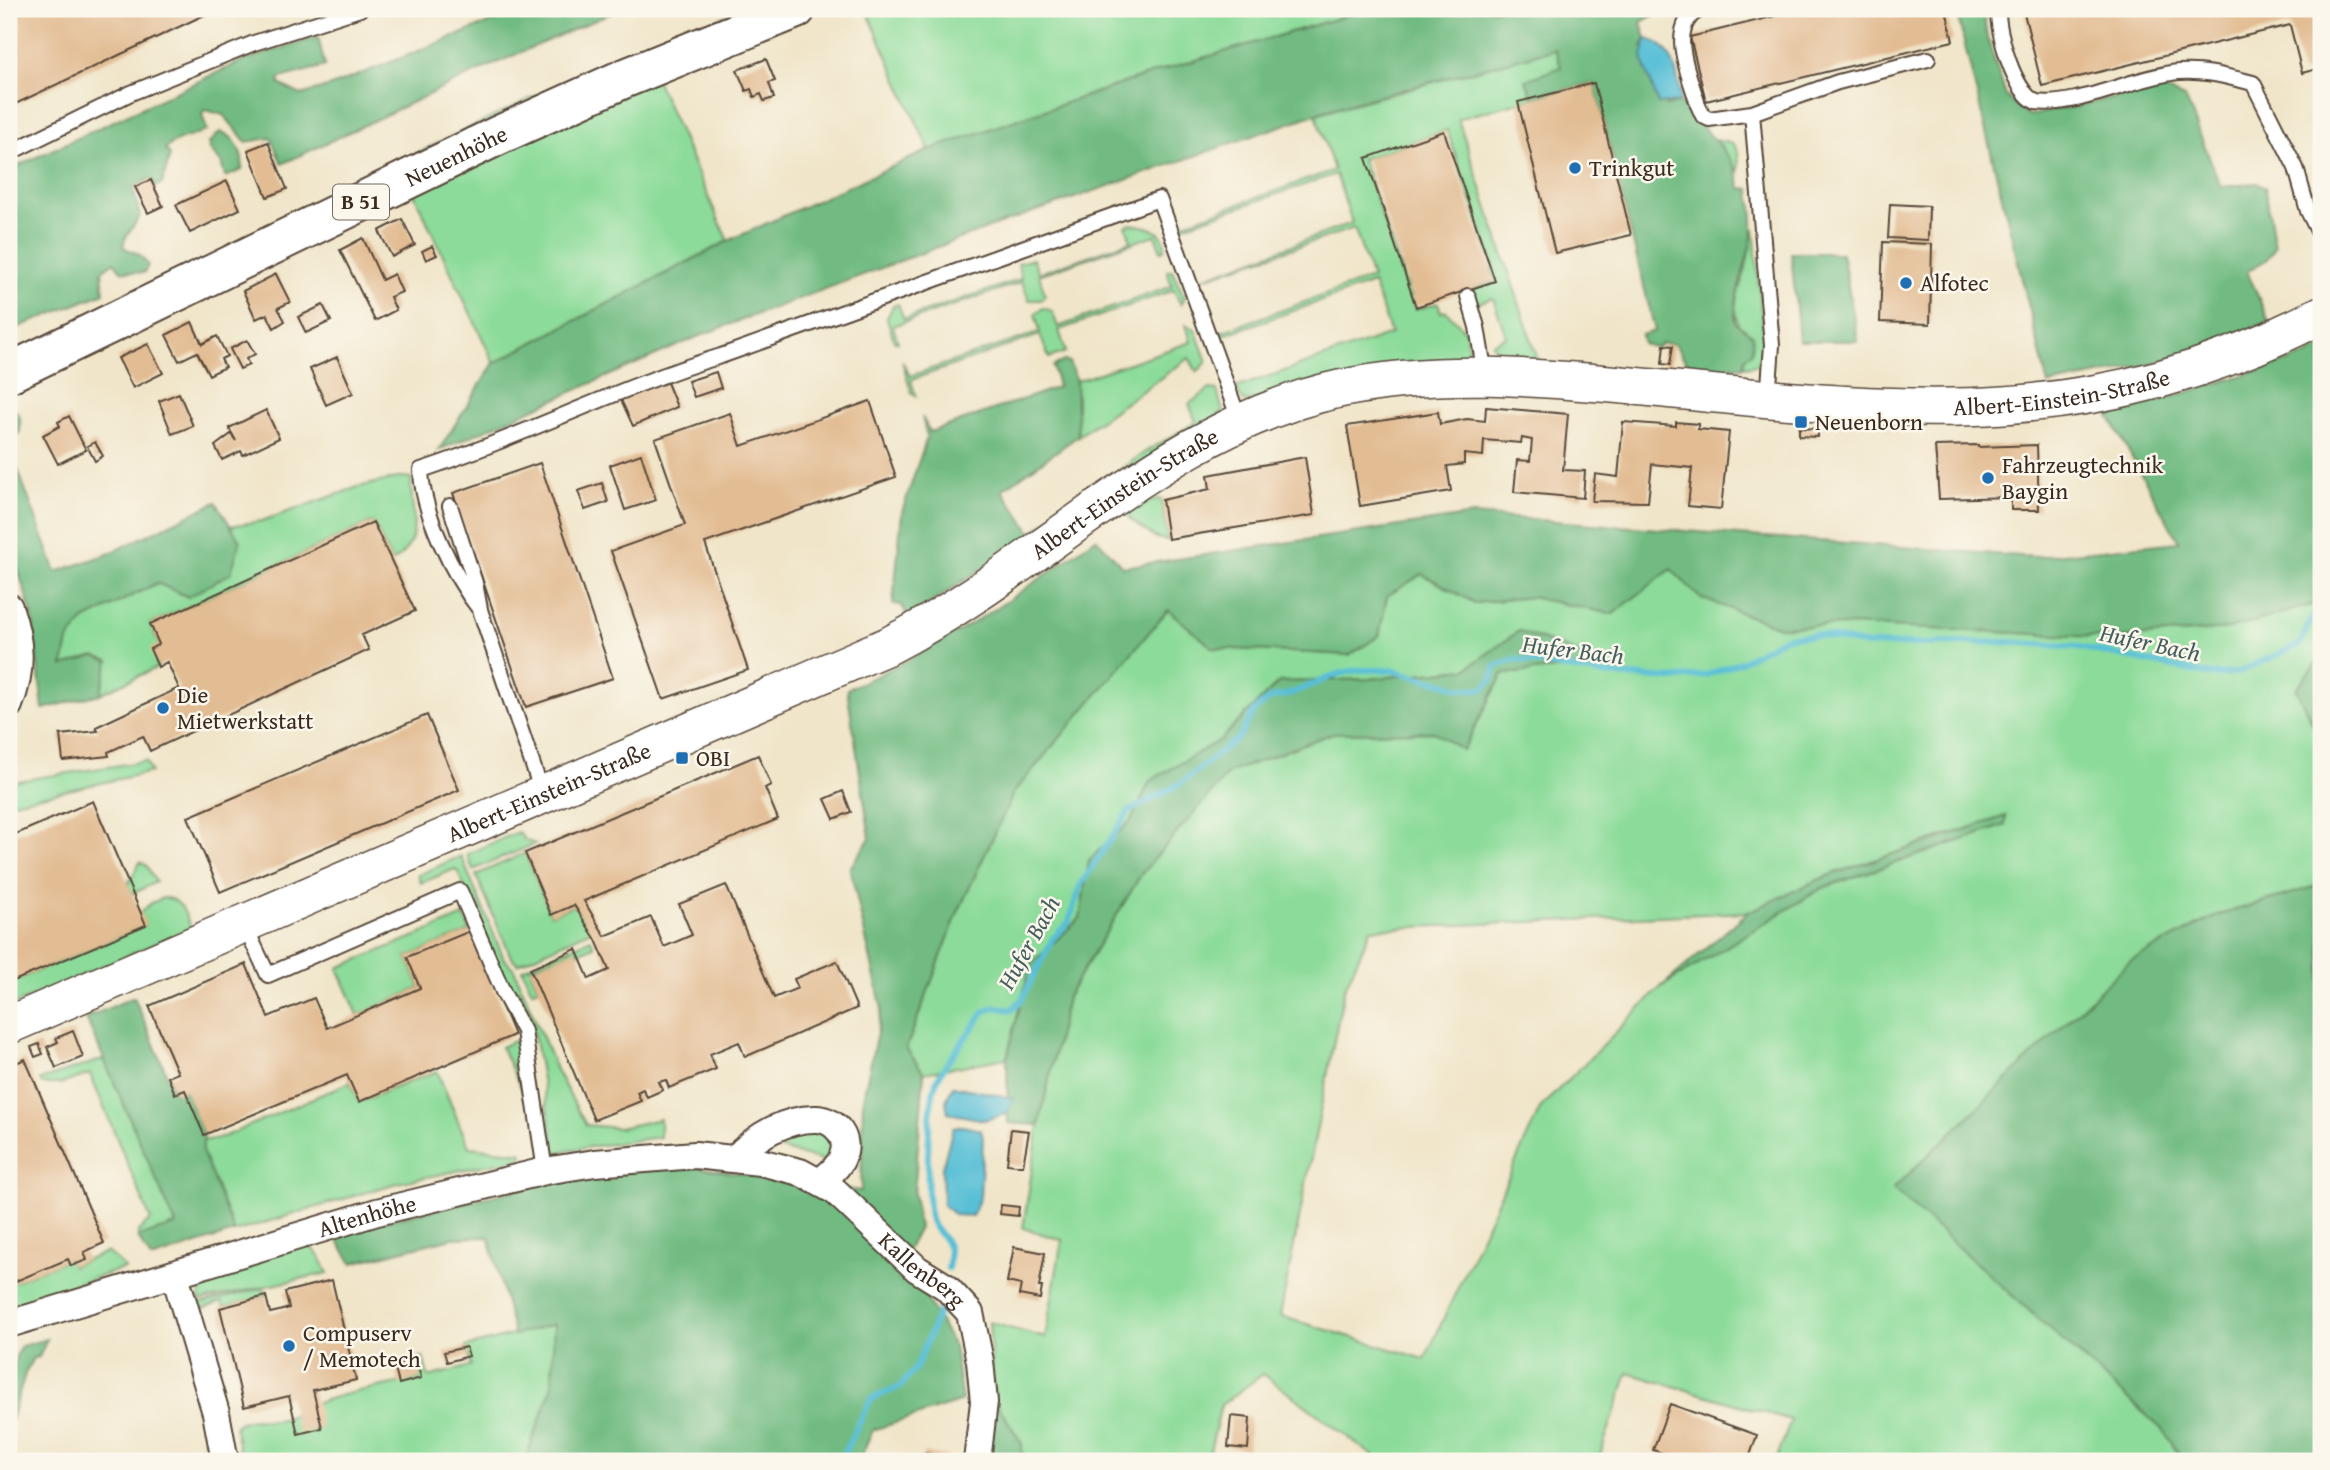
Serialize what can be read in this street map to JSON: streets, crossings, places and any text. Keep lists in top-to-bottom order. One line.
{"streets":{"main road":["Neuenhöhe","B 51"],"street":["Albert-Einstein-Straße","Altenhöhe","Kallenberg"]},"crossings":[["Altenhöhe","Kallenberg"]],"water":["Hufer Bach"],"places":{"other":["Trinkgut","Alfotec","Fahrzeugtechnik Baygin","Die Mietwerkstatt","Compuserv / Memotech"],"transit":["Neuenborn","OBI"]}}
